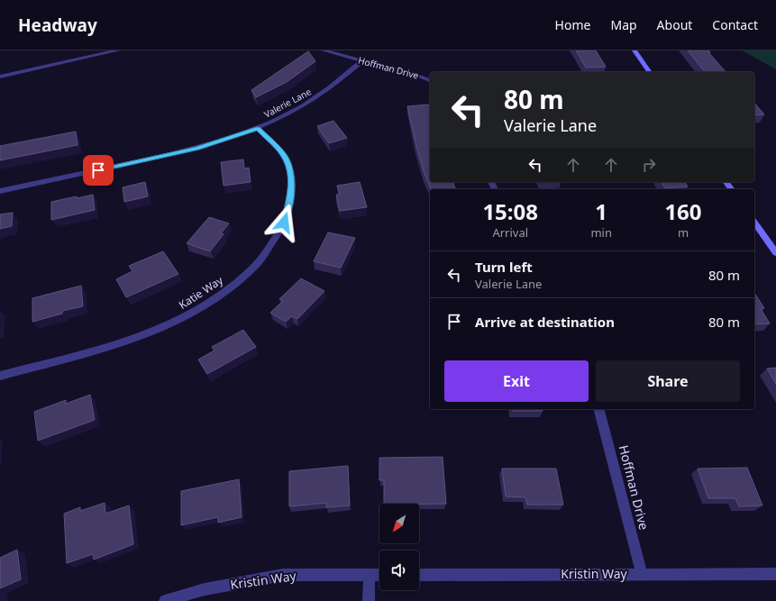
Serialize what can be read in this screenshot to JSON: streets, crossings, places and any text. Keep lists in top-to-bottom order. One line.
{"streets":{"street":["Hoffman Drive","Valerie Lane","Katie Way","Kristin Way"]},"crossings":[["Hoffman Drive","Valerie Lane"],["Hoffman Drive","Kristin Way"],["Valerie Lane","Katie Way"]],"north":"bottom left","page":{"header":"Headway","nav":["Home","Map","About","Contact"],"turn":["80 m","Valerie Lane"],"eta":["15:08","Arrival","1","min","160","m"],"list":[{"name":"Turn left","note":"Valerie Lane","value":"80 m"},{"name":"Arrive at destination","value":"80 m"}],"buttons":["Exit","Share"]}}
